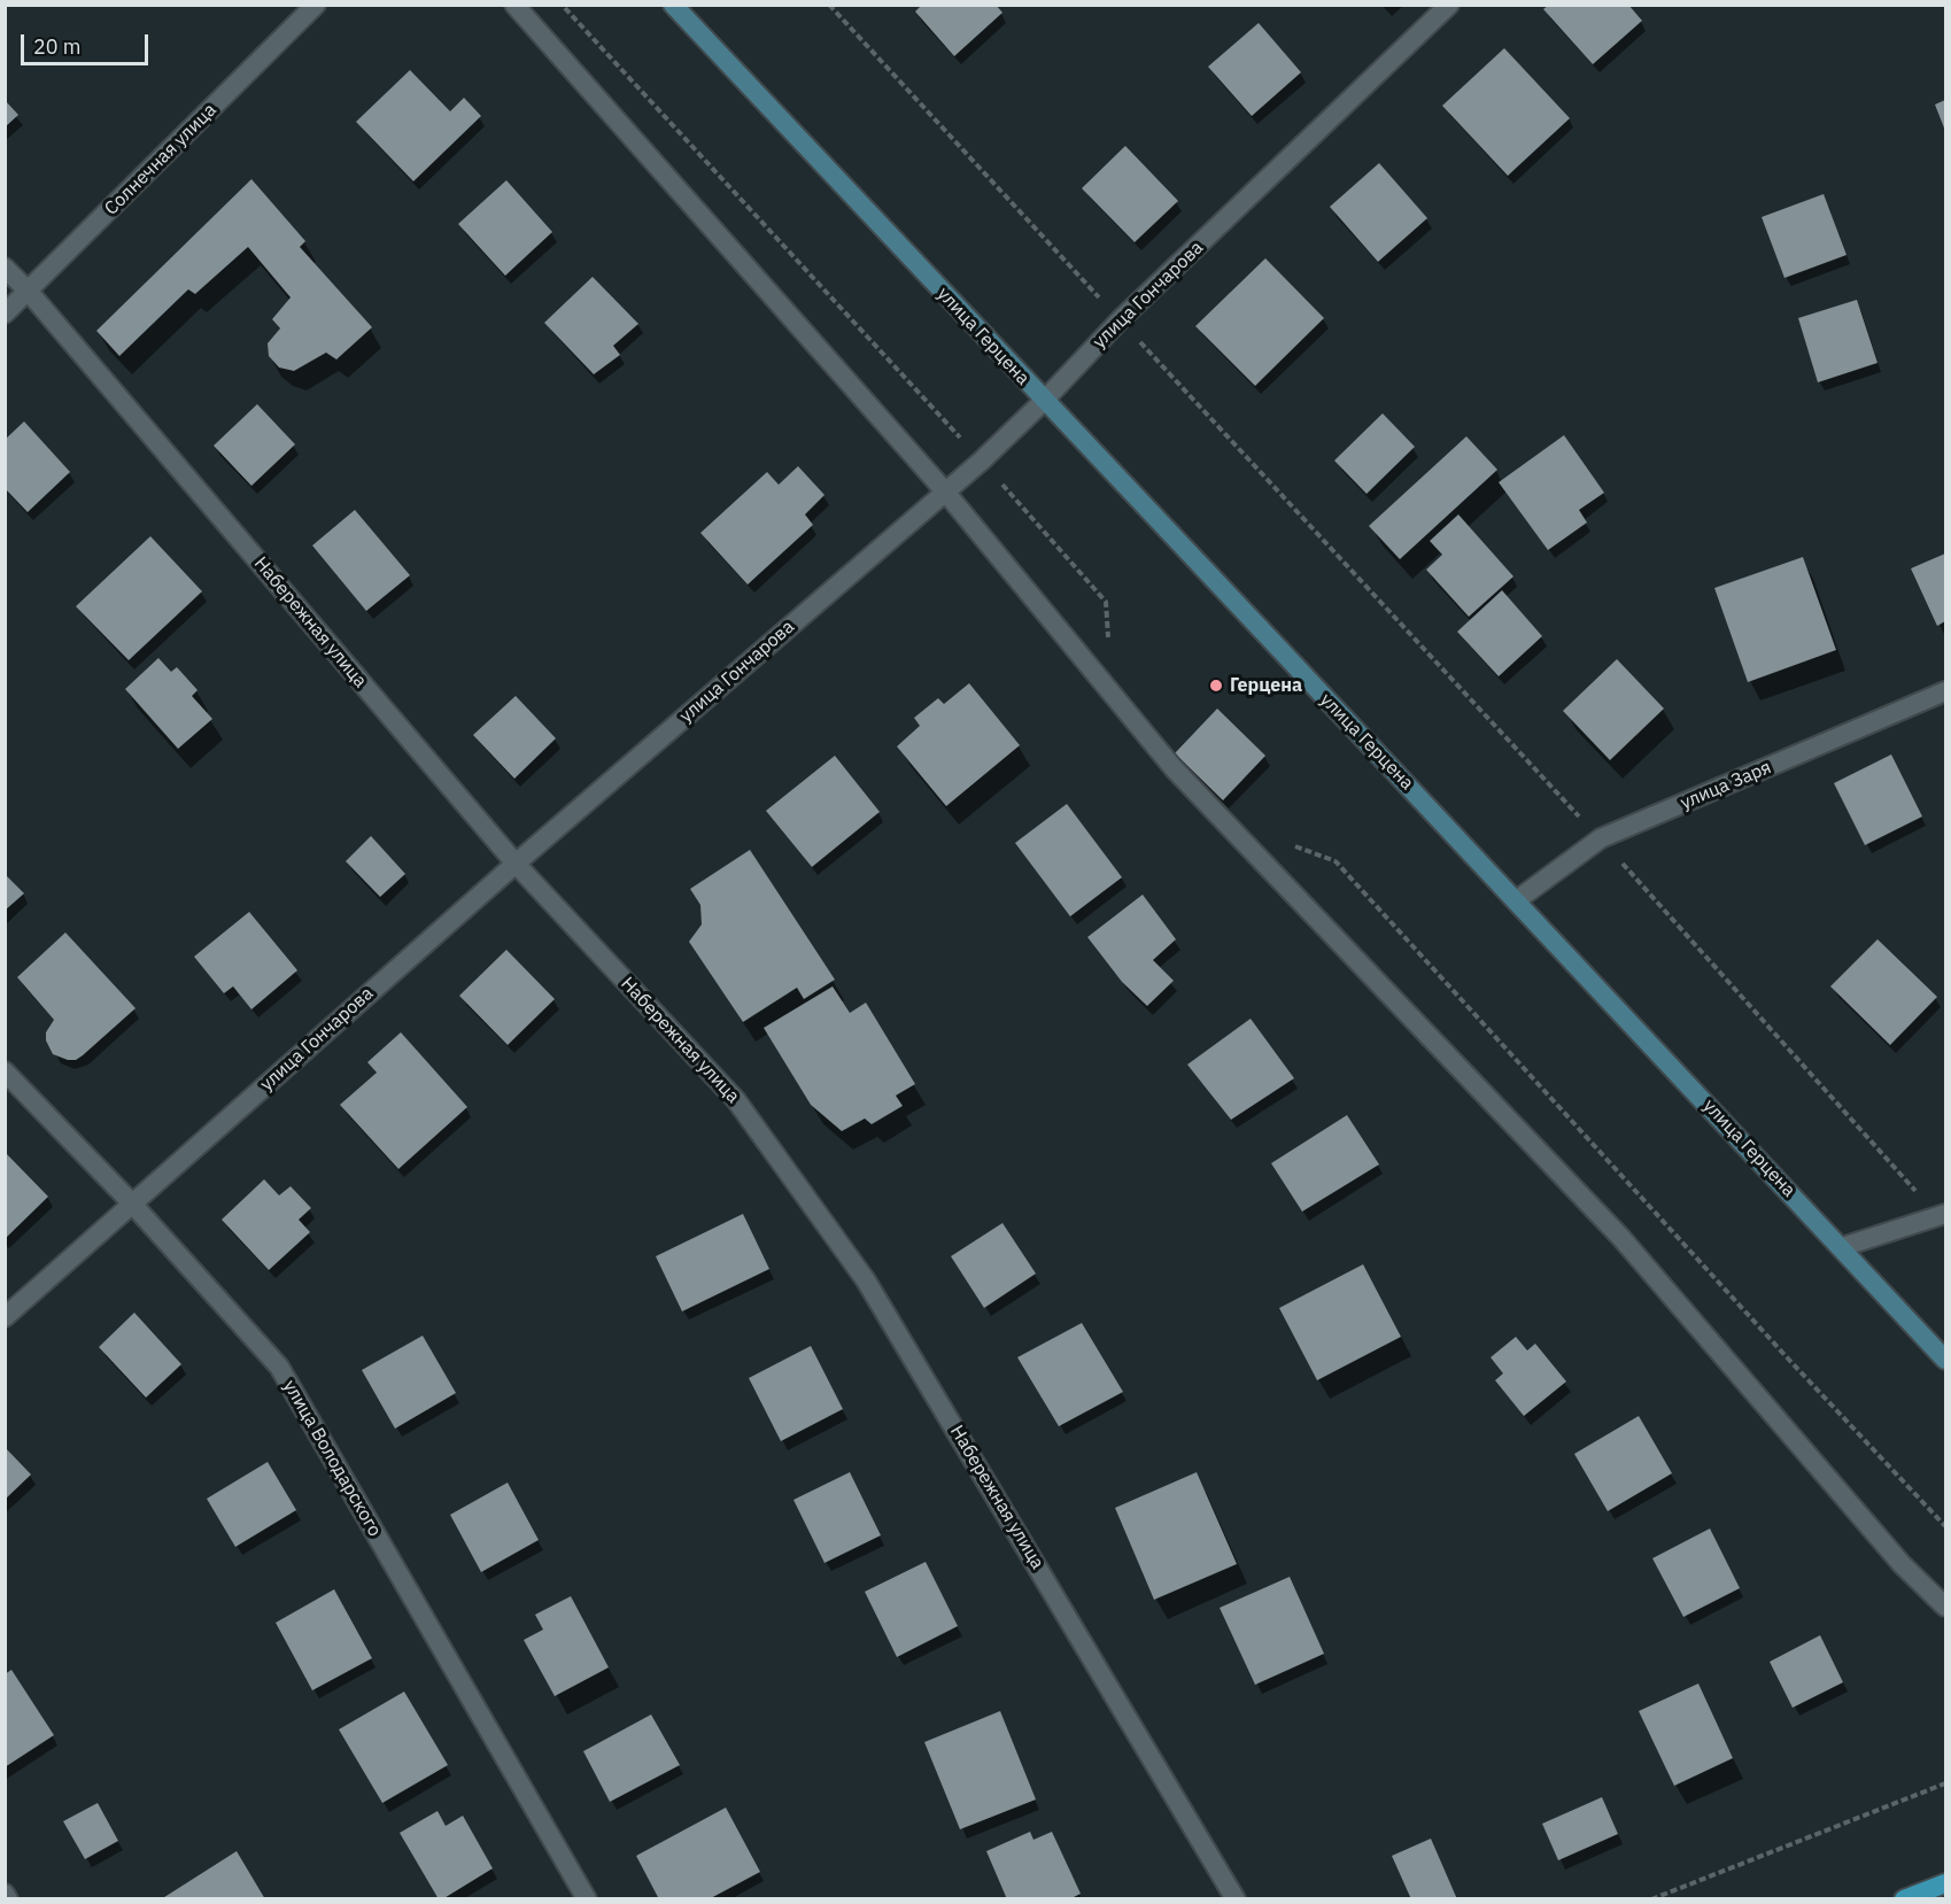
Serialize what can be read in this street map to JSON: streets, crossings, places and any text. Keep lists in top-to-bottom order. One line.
{"streets":{"main road":["улица Герцена"],"street":["Солнечная улица","улица Гончарова","Набережная улица","улица Заря","улица Володарского"]},"crossings":[["Солнечная улица","Набережная улица"],["улица Гончарова","улица Герцена"],["улица Гончарова","Набережная улица"],["улица Гончарова","улица Володарского"],["улица Герцена","улица Заря"]],"places":["Герцена"],"scale_bar":"20 m"}
